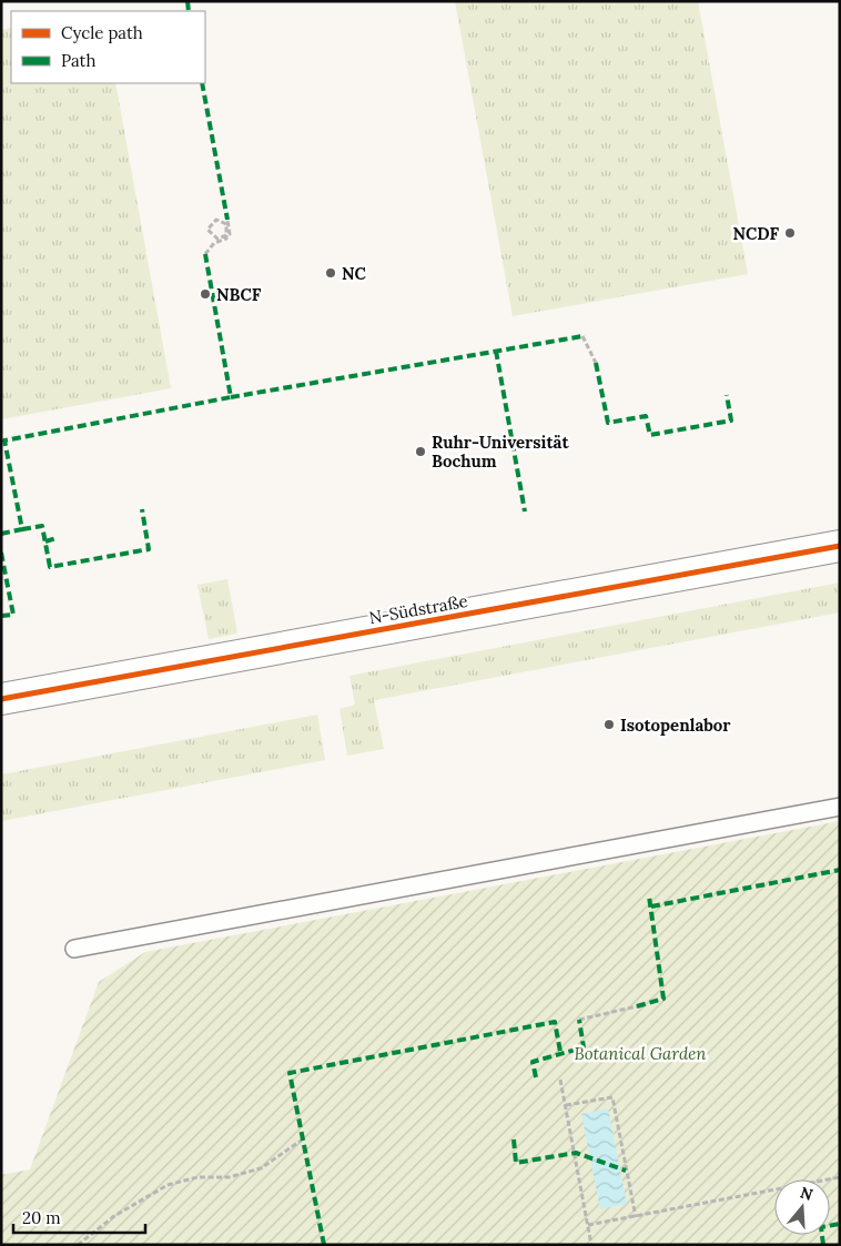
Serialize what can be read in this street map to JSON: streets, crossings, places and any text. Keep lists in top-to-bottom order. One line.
{"streets":{"street":["N-Südstraße"]},"parks":["Botanical Garden"],"places":["NCDF","NC","NBCF","Ruhr-Universität Bochum","Isotopenlabor"],"legend":["Cycle path","Path"],"scale_bar":"20 m","north":"top"}
